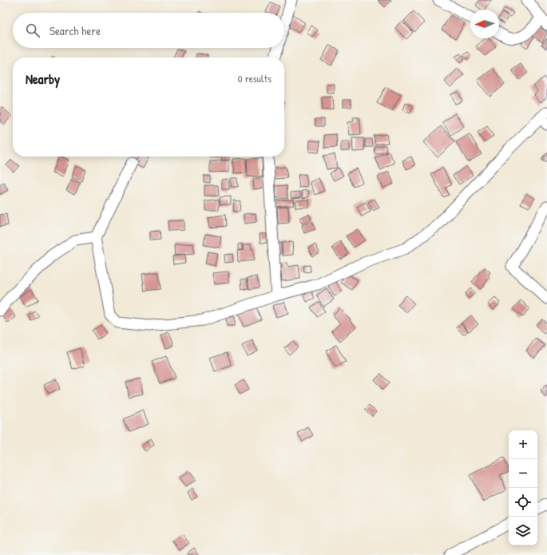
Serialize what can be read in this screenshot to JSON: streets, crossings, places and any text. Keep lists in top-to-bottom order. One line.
{"north":"left","page":{"search":"Search here","heading":["Nearby","0 results"],"map_buttons":["+","−"]}}
